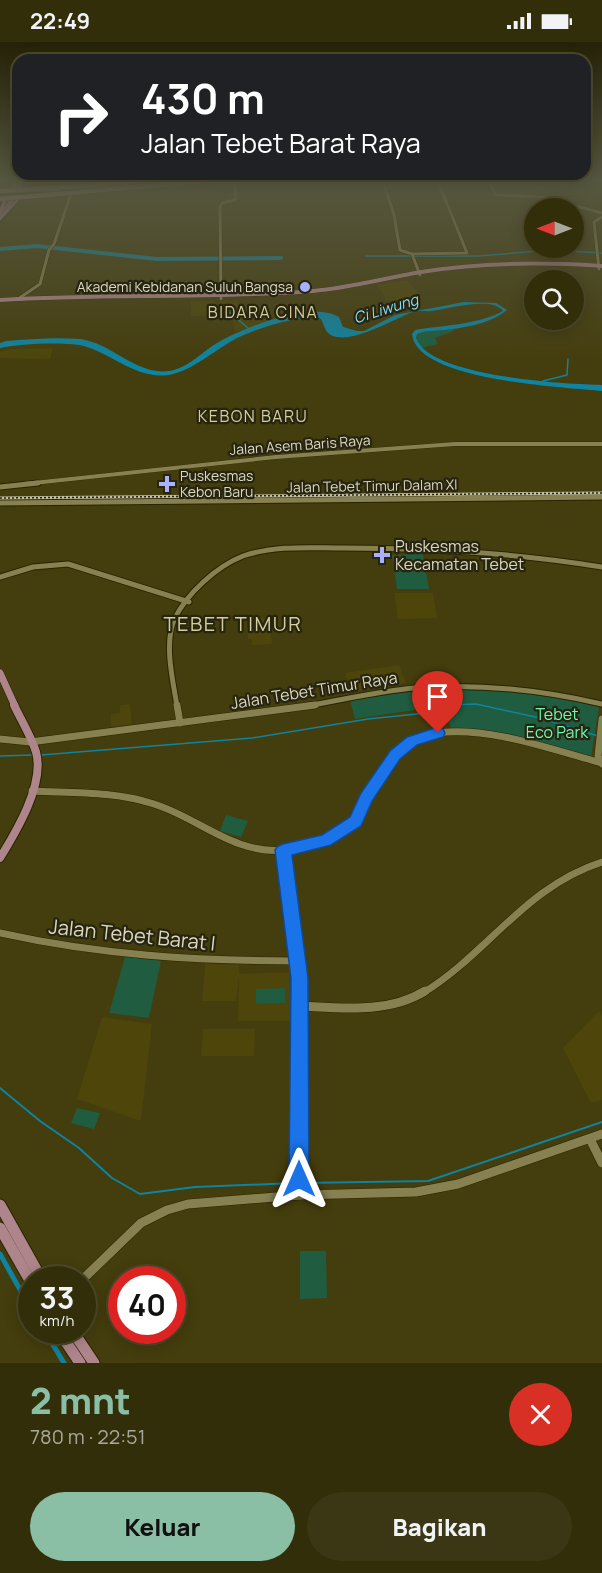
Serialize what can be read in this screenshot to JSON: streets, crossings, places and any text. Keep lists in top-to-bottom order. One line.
{"streets":{"street":["Jalan Asem Baris Raya","Jalan Tebet Timur Dalam XI","Jalan Tebet Timur Raya","Jalan Tebet Barat I"]},"districts":["BIDARA CINA","KEBON BARU","TEBET TIMUR"],"water":["Ci Liwung"],"parks":["Tebet Eco Park"],"places":{"other":["Akademi Kebidanan Suluh Bangsa"],"health":["Puskesmas Kebon Baru","Puskesmas Kecamatan Tebet"]},"north":"left","page":{"status":"22:49","turn":["430 m","Jalan Tebet Barat Raya"],"speed":"33 km/h","limit":"40","heading":["2 mnt","780 m · 22:51"],"buttons":["Keluar","Bagikan"]}}
